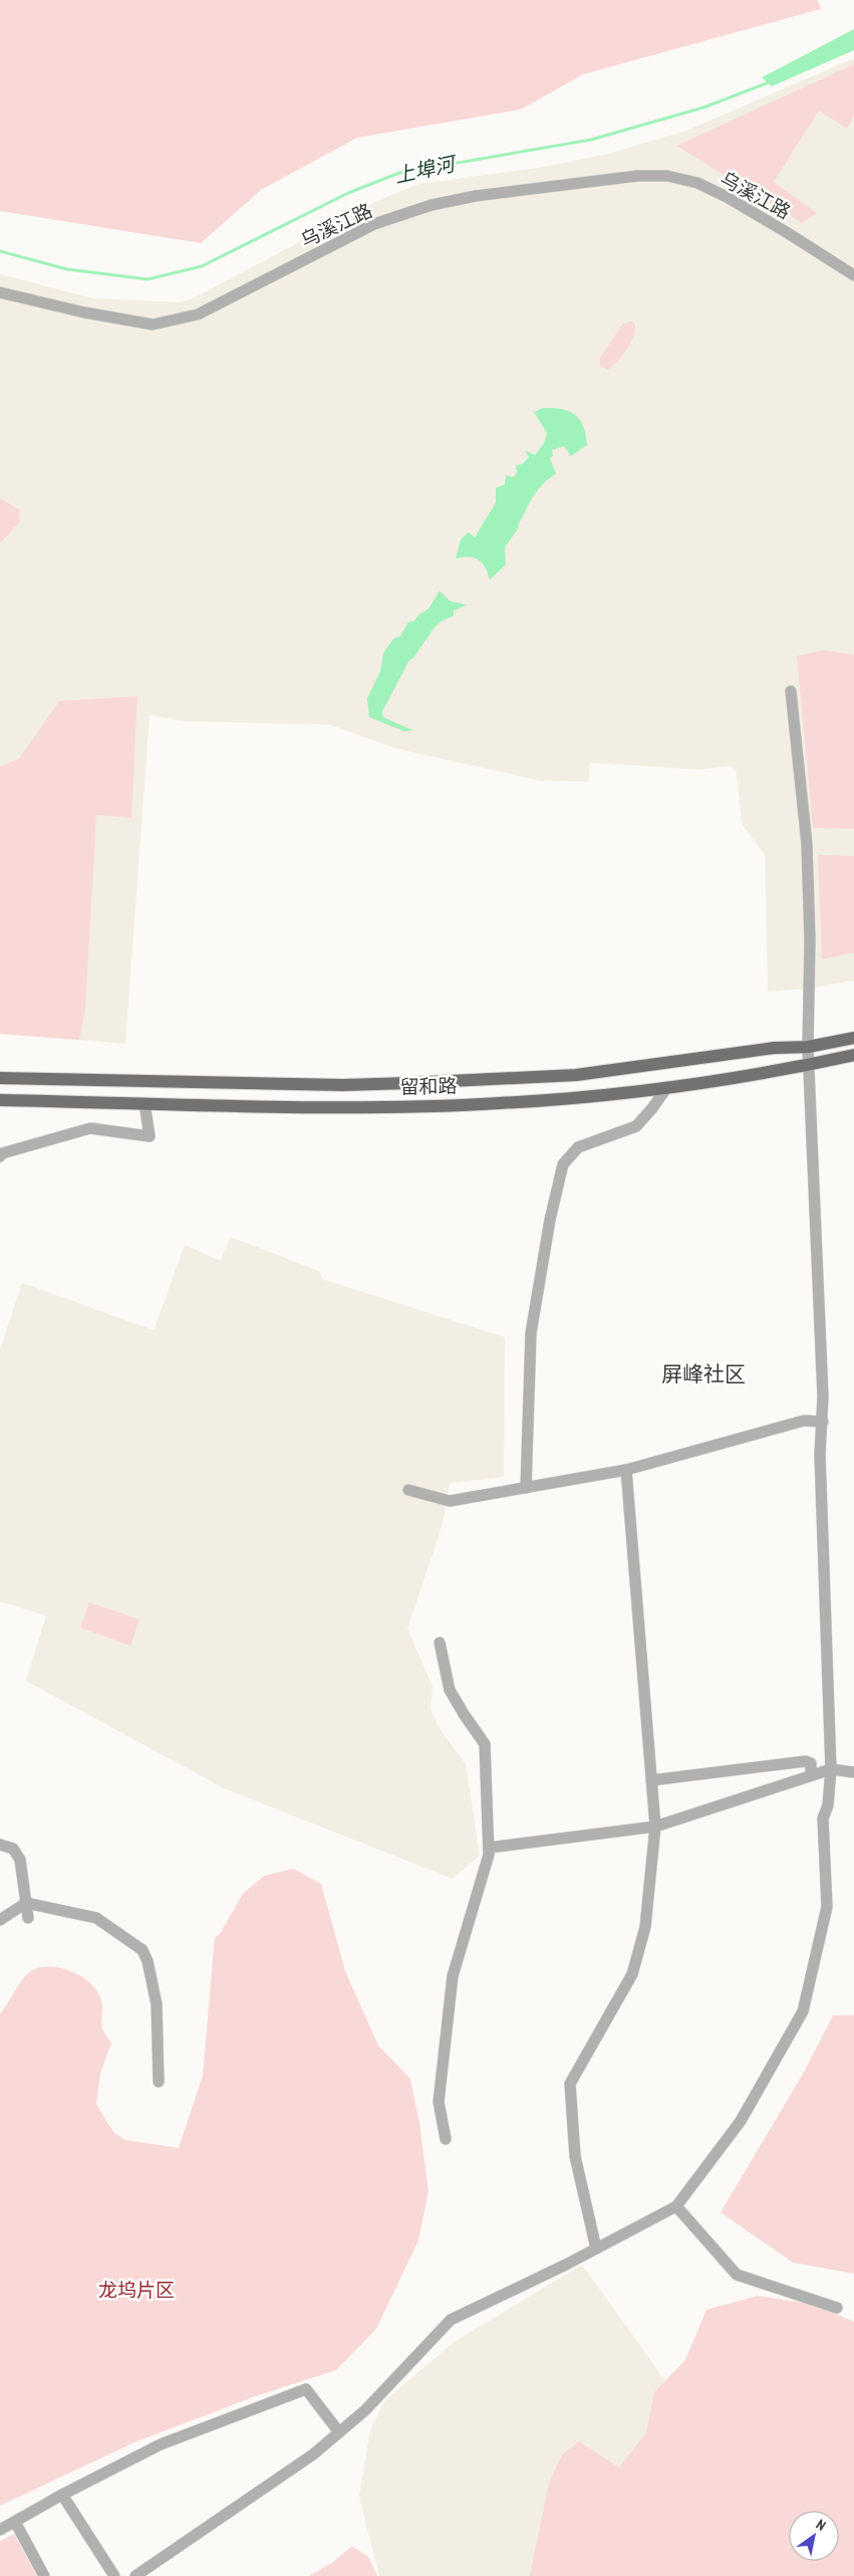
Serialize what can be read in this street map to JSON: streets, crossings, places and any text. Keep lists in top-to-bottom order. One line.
{"streets":{"main road":["留和路"],"street":["乌溪江路"]},"districts":["屏峰社区"],"water":["上埠河"],"parks":["龙坞片区"],"north":"top right"}
